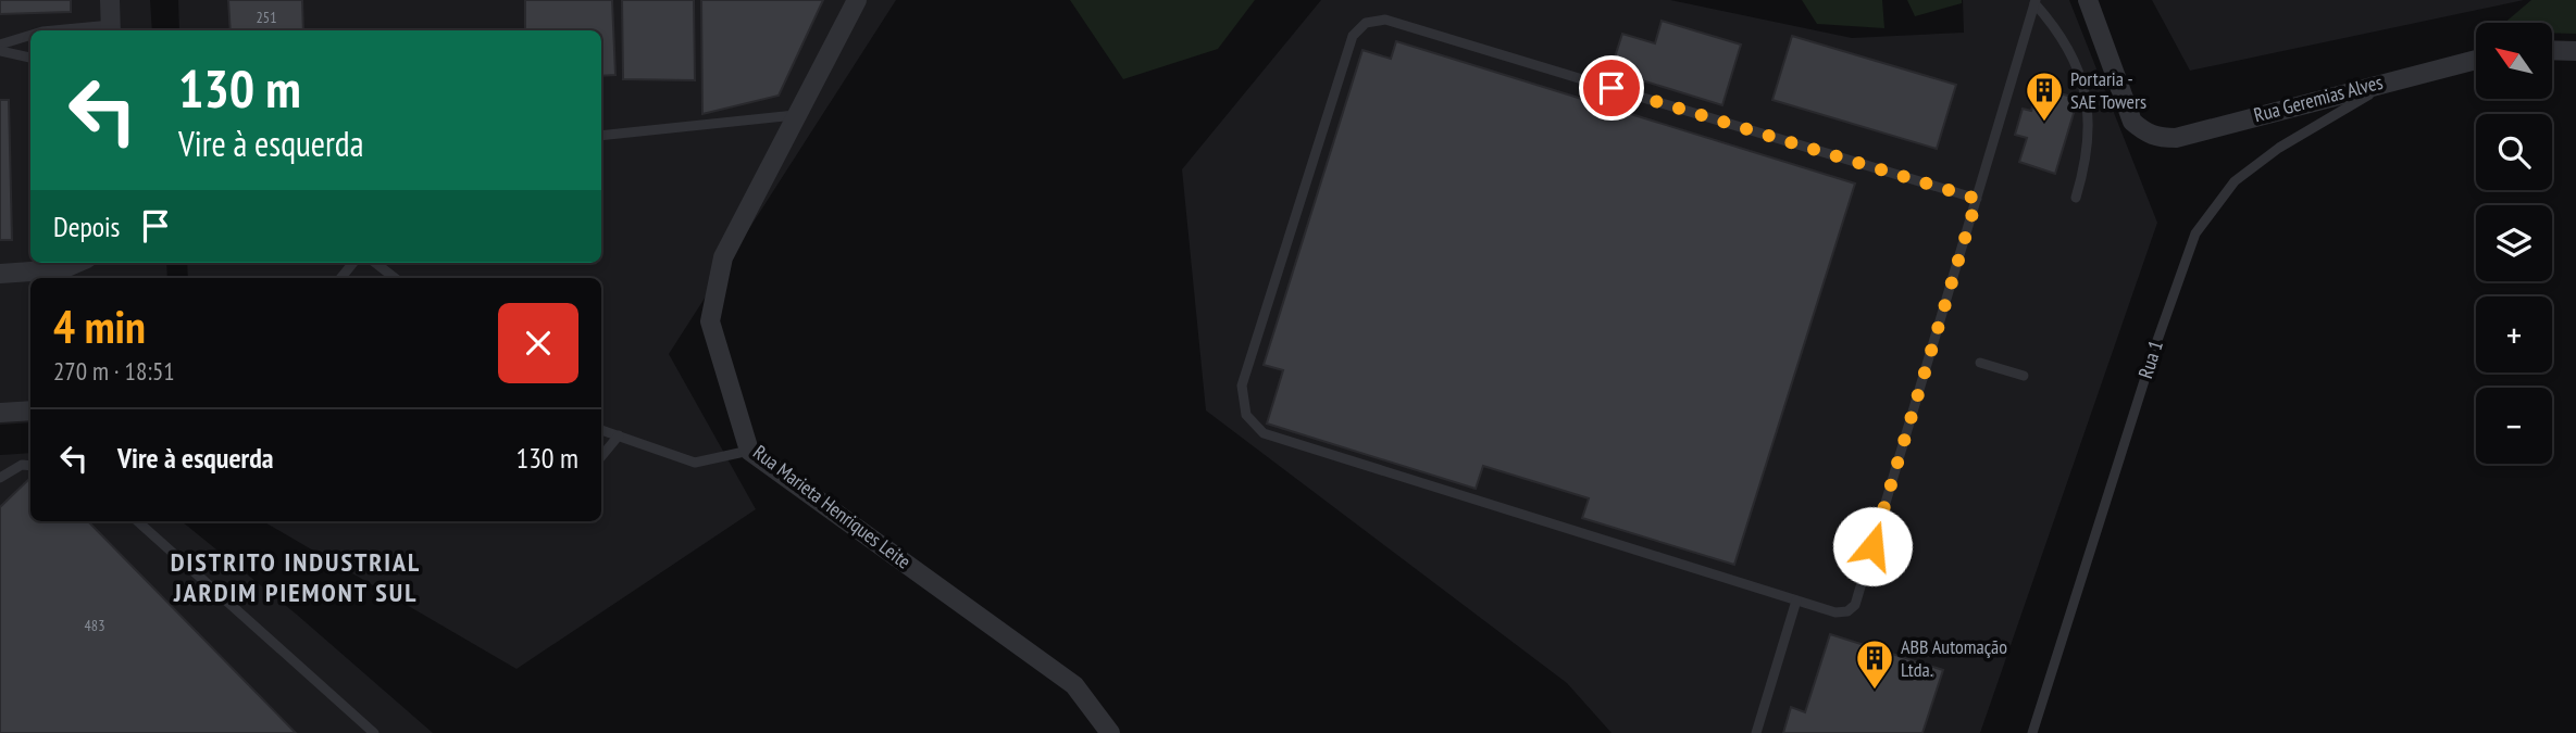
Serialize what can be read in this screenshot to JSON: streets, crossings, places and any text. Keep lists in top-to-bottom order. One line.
{"streets":{"street":["Rua Geremias Alves","Rua Marieta Henriques Leite"],"lane":["Rua 1"]},"crossings":[["Rua Geremias Alves","Rua 1"]],"districts":["DISTRITO INDUSTRIAL JARDIM PIEMONT SUL"],"places":{"building":["Portaria - SAE Towers","ABB Automação Ltda."]},"house_numbers":["251","483"],"north":"top left","page":{"map_buttons":["+","−"],"turn":["130 m","Vire à esquerda"],"then":"Depois","heading":["4 min","270 m · 18:51"],"list":[{"name":"Vire à esquerda","value":"130 m"}]}}
